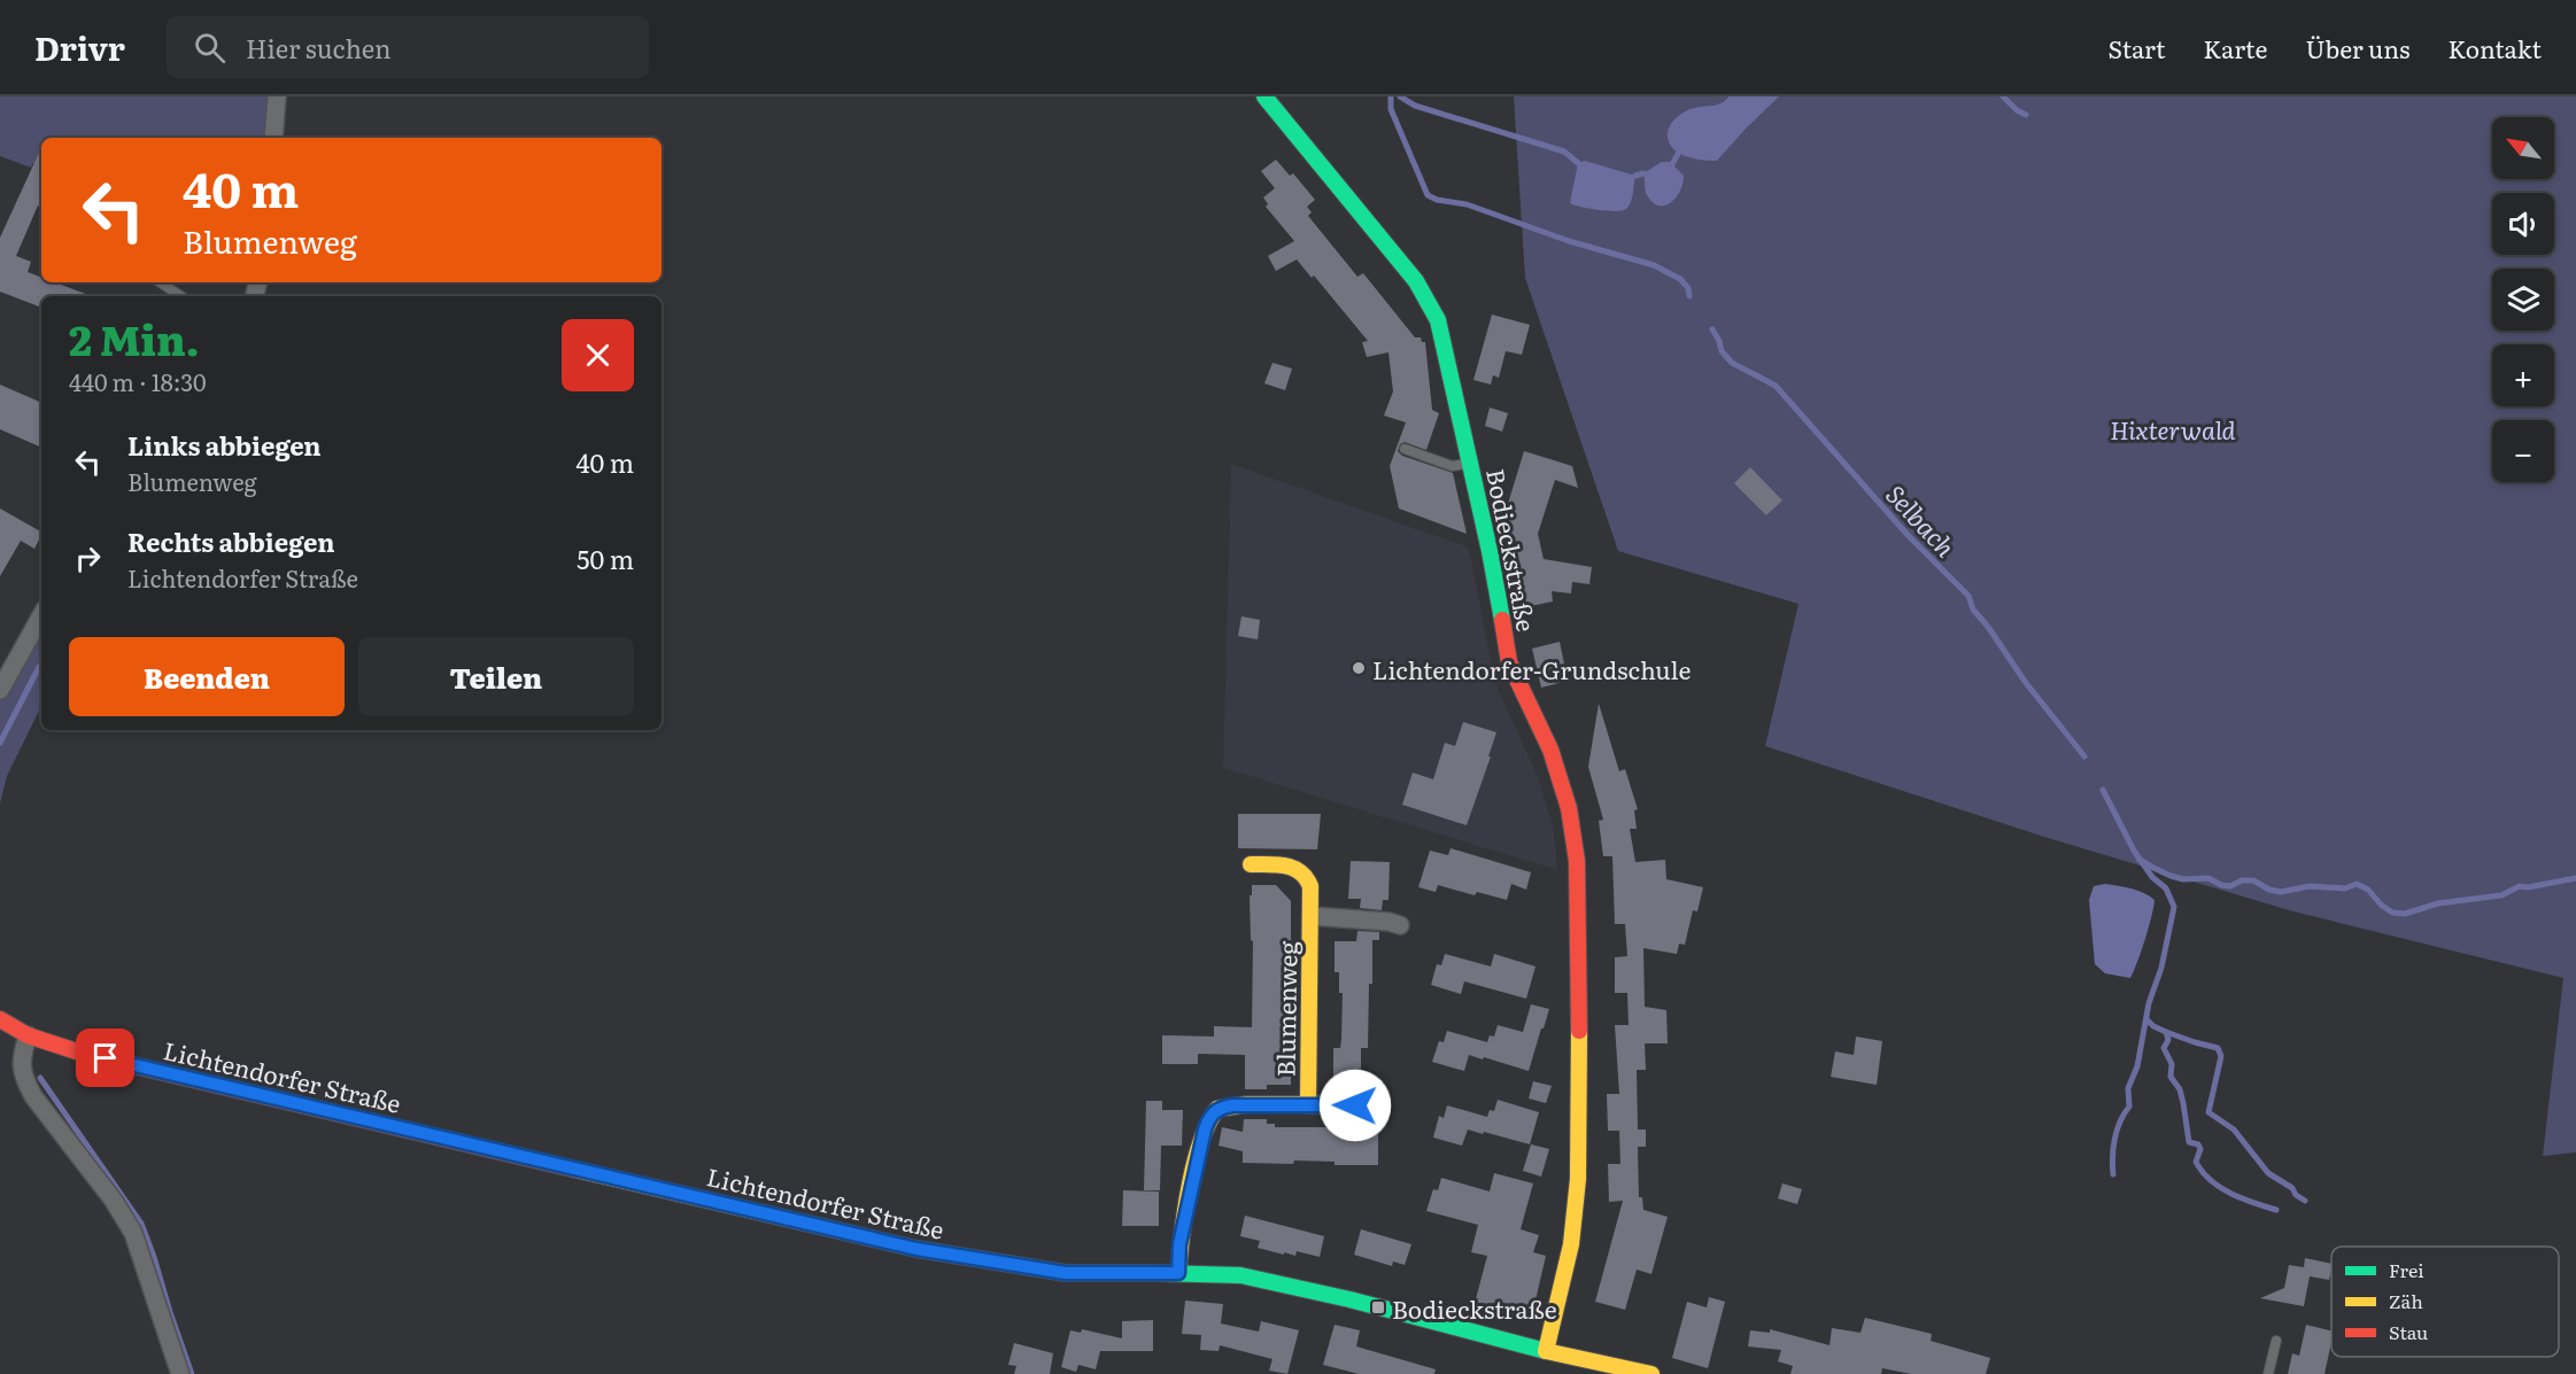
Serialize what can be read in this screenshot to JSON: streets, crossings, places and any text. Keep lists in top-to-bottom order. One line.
{"streets":{"street":["Bodieckstraße","Blumenweg","Lichtendorfer Straße"]},"crossings":[["Bodieckstraße","Lichtendorfer Straße"],["Blumenweg","Lichtendorfer Straße"]],"water":["Selbach"],"parks":["Hixterwald"],"places":{"other":["Lichtendorfer-Grundschule"],"transit":["Bodieckstraße"]},"legend":["Frei","Zäh","Stau"],"north":"top left","page":{"header":"Drivr","search":"Hier suchen","nav":["Start","Karte","Über uns","Kontakt"],"map_buttons":["+","−"],"turn":["40 m","Blumenweg"],"heading":["2 Min.","440 m · 18:30"],"list":[{"name":"Links abbiegen","note":"Blumenweg","value":"40 m"},{"name":"Rechts abbiegen","note":"Lichtendorfer Straße","value":"50 m"}],"buttons":["Beenden","Teilen"]}}
